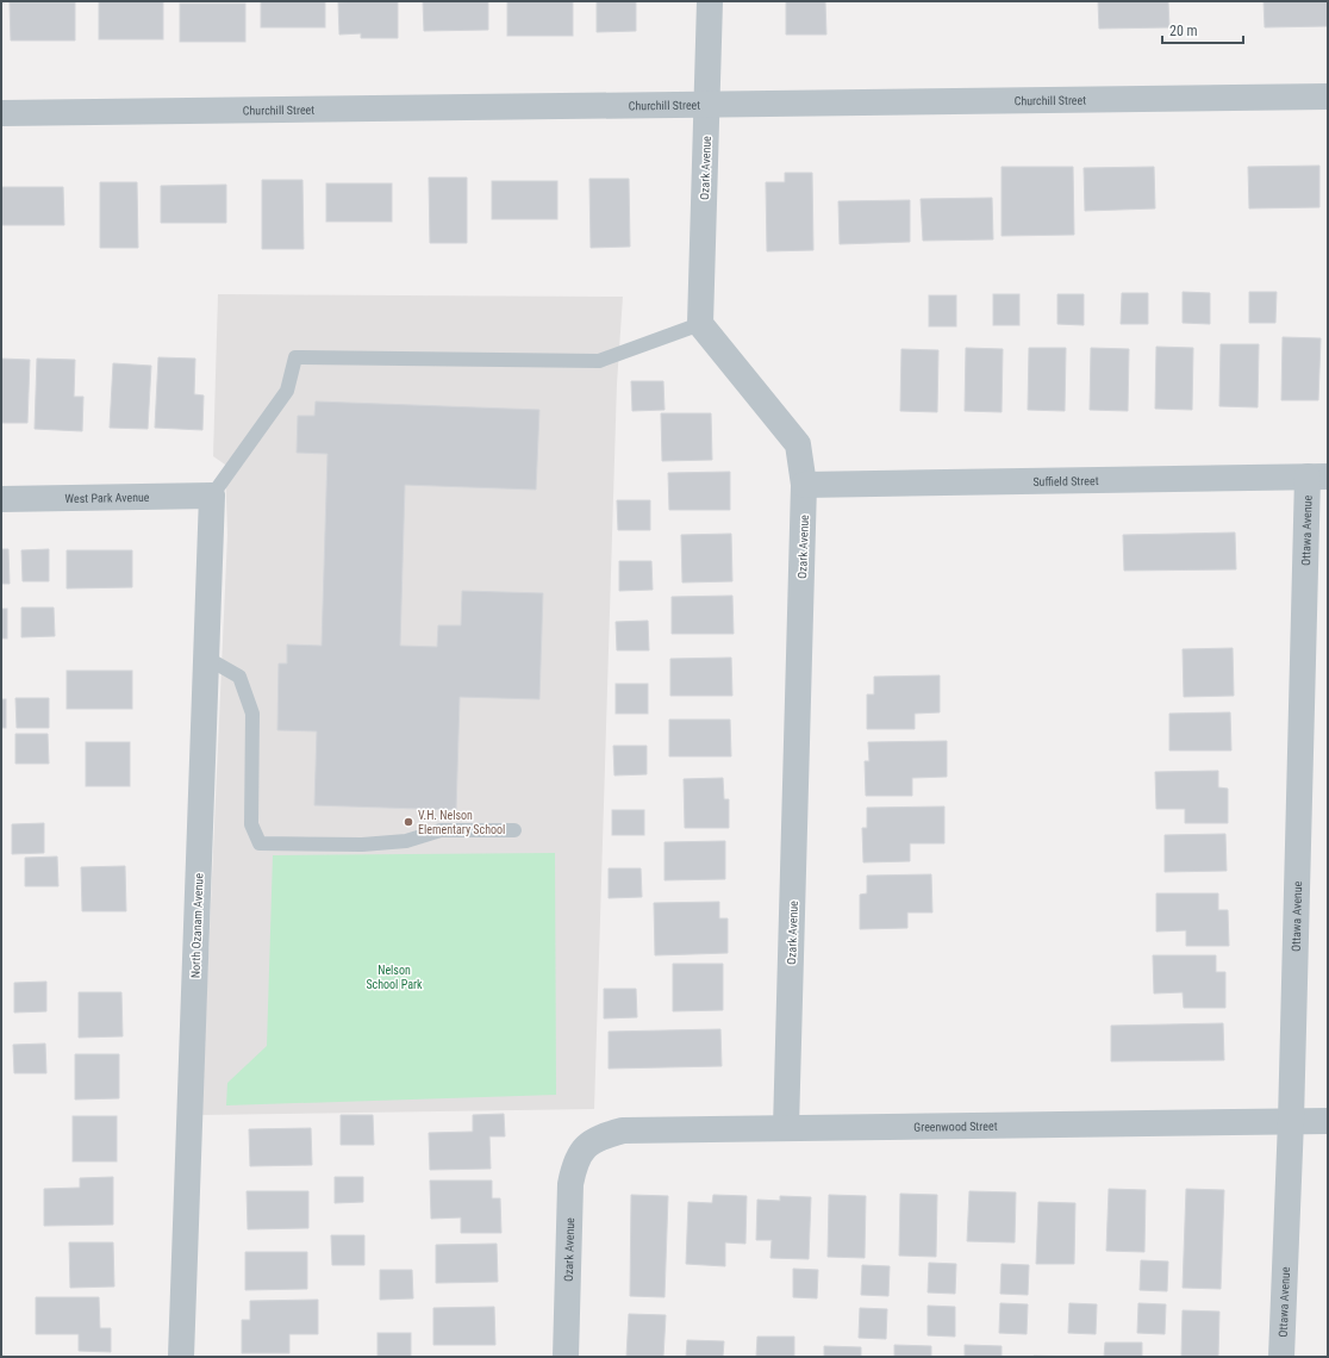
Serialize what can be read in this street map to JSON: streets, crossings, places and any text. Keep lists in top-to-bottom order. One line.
{"streets":{"street":["Churchill Street","Ozark Avenue","Suffield Street","West Park Avenue","Ottawa Avenue","North Ozanam Avenue","Greenwood Street"]},"crossings":[["Churchill Street","Ozark Avenue"],["Ozark Avenue","Suffield Street"],["Ozark Avenue","Greenwood Street"],["Suffield Street","Ottawa Avenue"],["West Park Avenue","North Ozanam Avenue"],["Ottawa Avenue","Greenwood Street"]],"parks":["Nelson School Park"],"places":["V.H. Nelson Elementary School"],"scale_bar":"20 m"}
